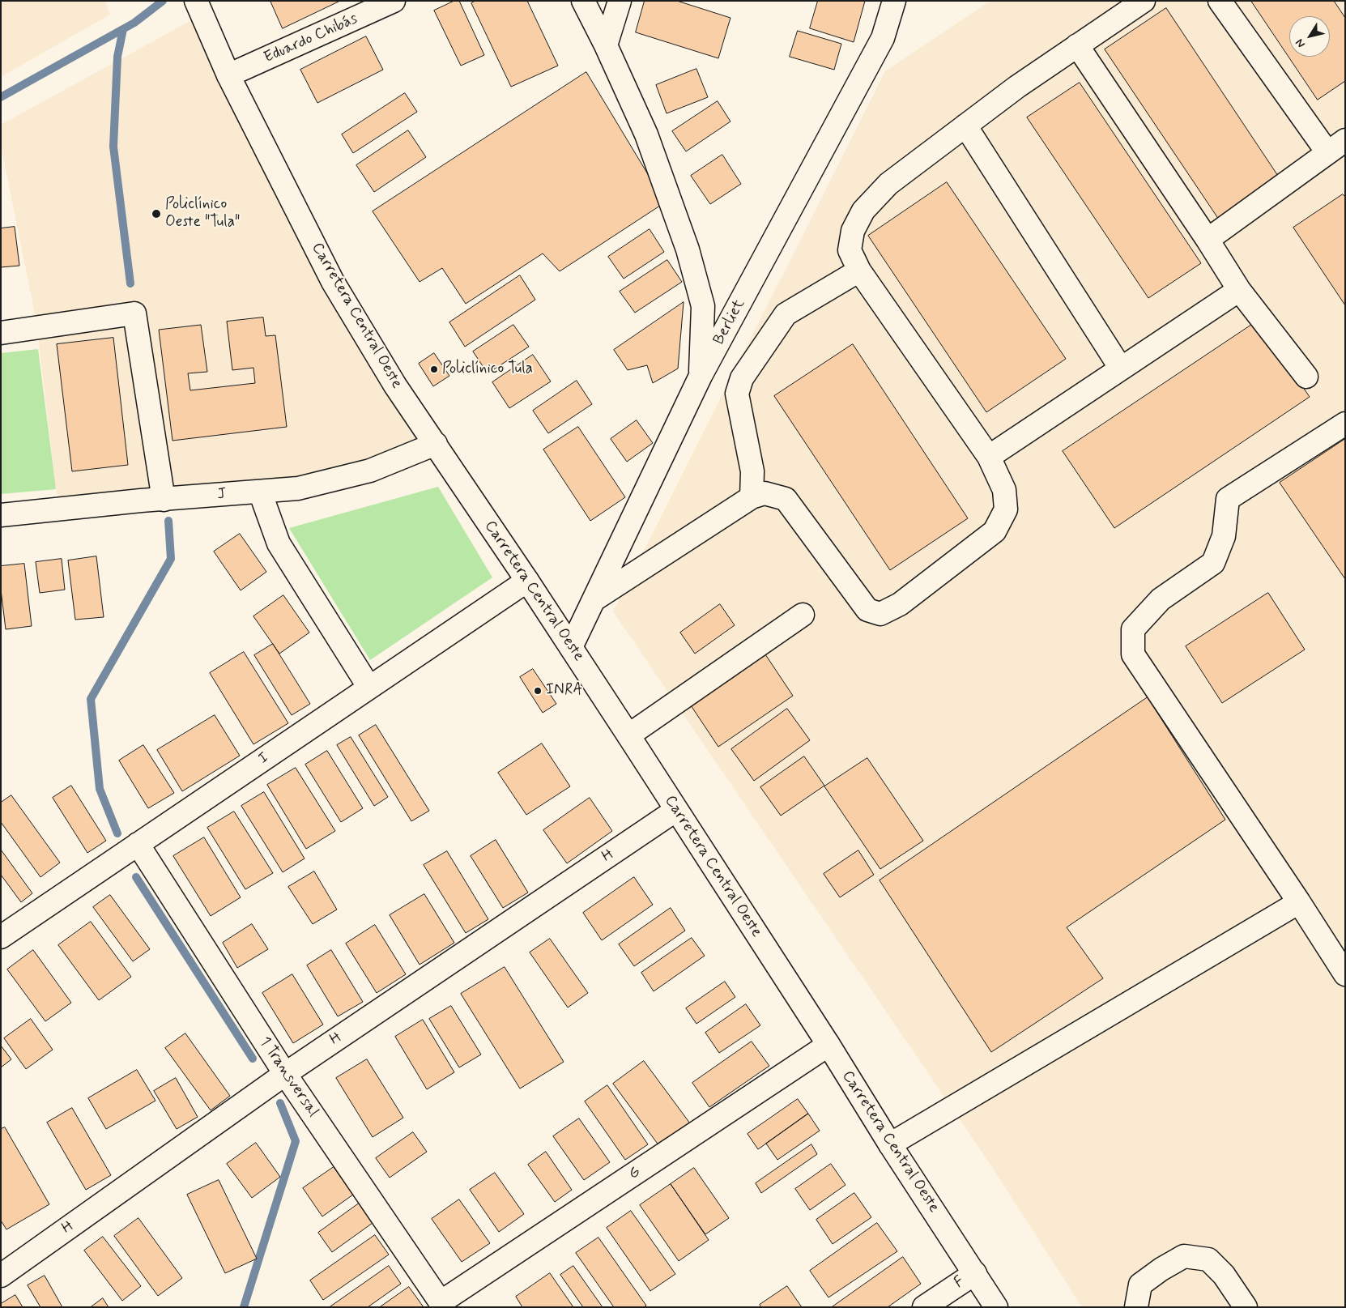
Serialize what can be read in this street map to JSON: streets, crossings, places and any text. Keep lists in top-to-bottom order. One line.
{"streets":{"street":["Eduardo Chibás","Carretera Central Oeste","Berliet","J","I","H","1 Transversal","G","F"]},"crossings":[["Eduardo Chibás","Carretera Central Oeste"],["Carretera Central Oeste","Berliet"],["Carretera Central Oeste","J"],["Carretera Central Oeste","I"],["Carretera Central Oeste","H"],["Carretera Central Oeste","G"],["Carretera Central Oeste","F"],["I","1 Transversal"],["H","1 Transversal"],["1 Transversal","G"]],"places":["Policlínico Oeste \"Tula\"","Policlínico Tula","INRA"],"north":"bottom left"}
